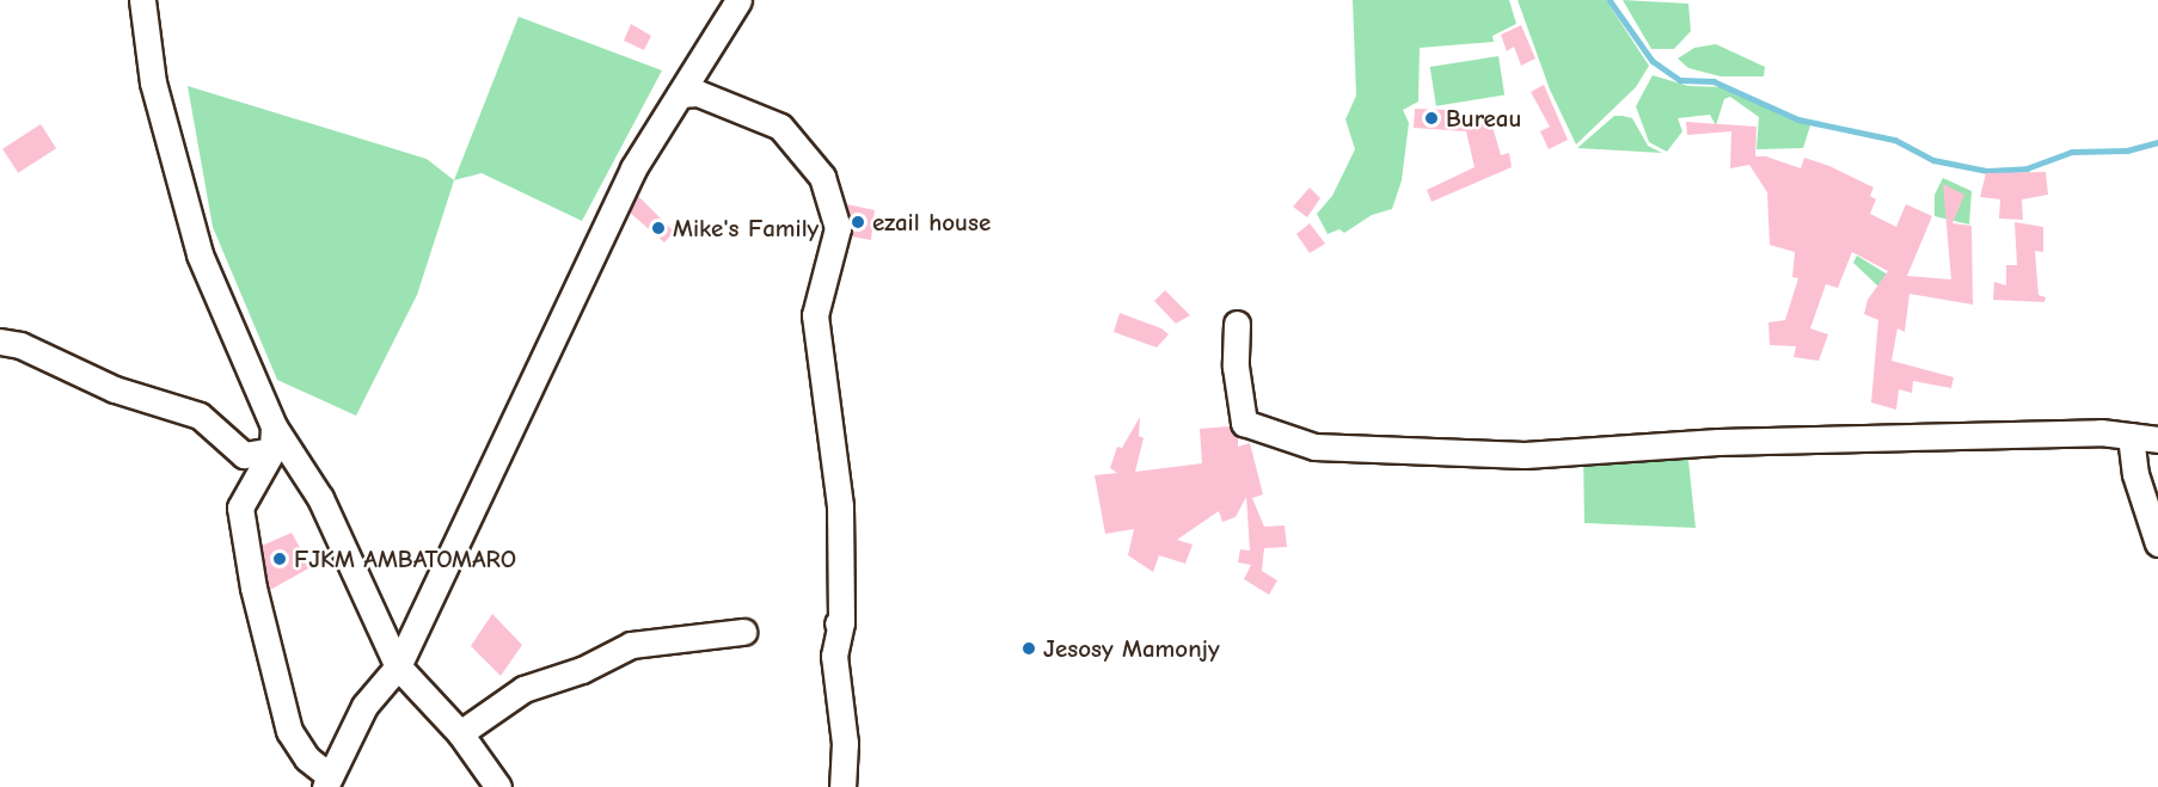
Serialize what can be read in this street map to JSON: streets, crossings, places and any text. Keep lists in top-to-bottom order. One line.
{"places":["Bureau","ezail house","Mike's Family","FJKM AMBATOMARO","Jesosy Mamonjy"]}
